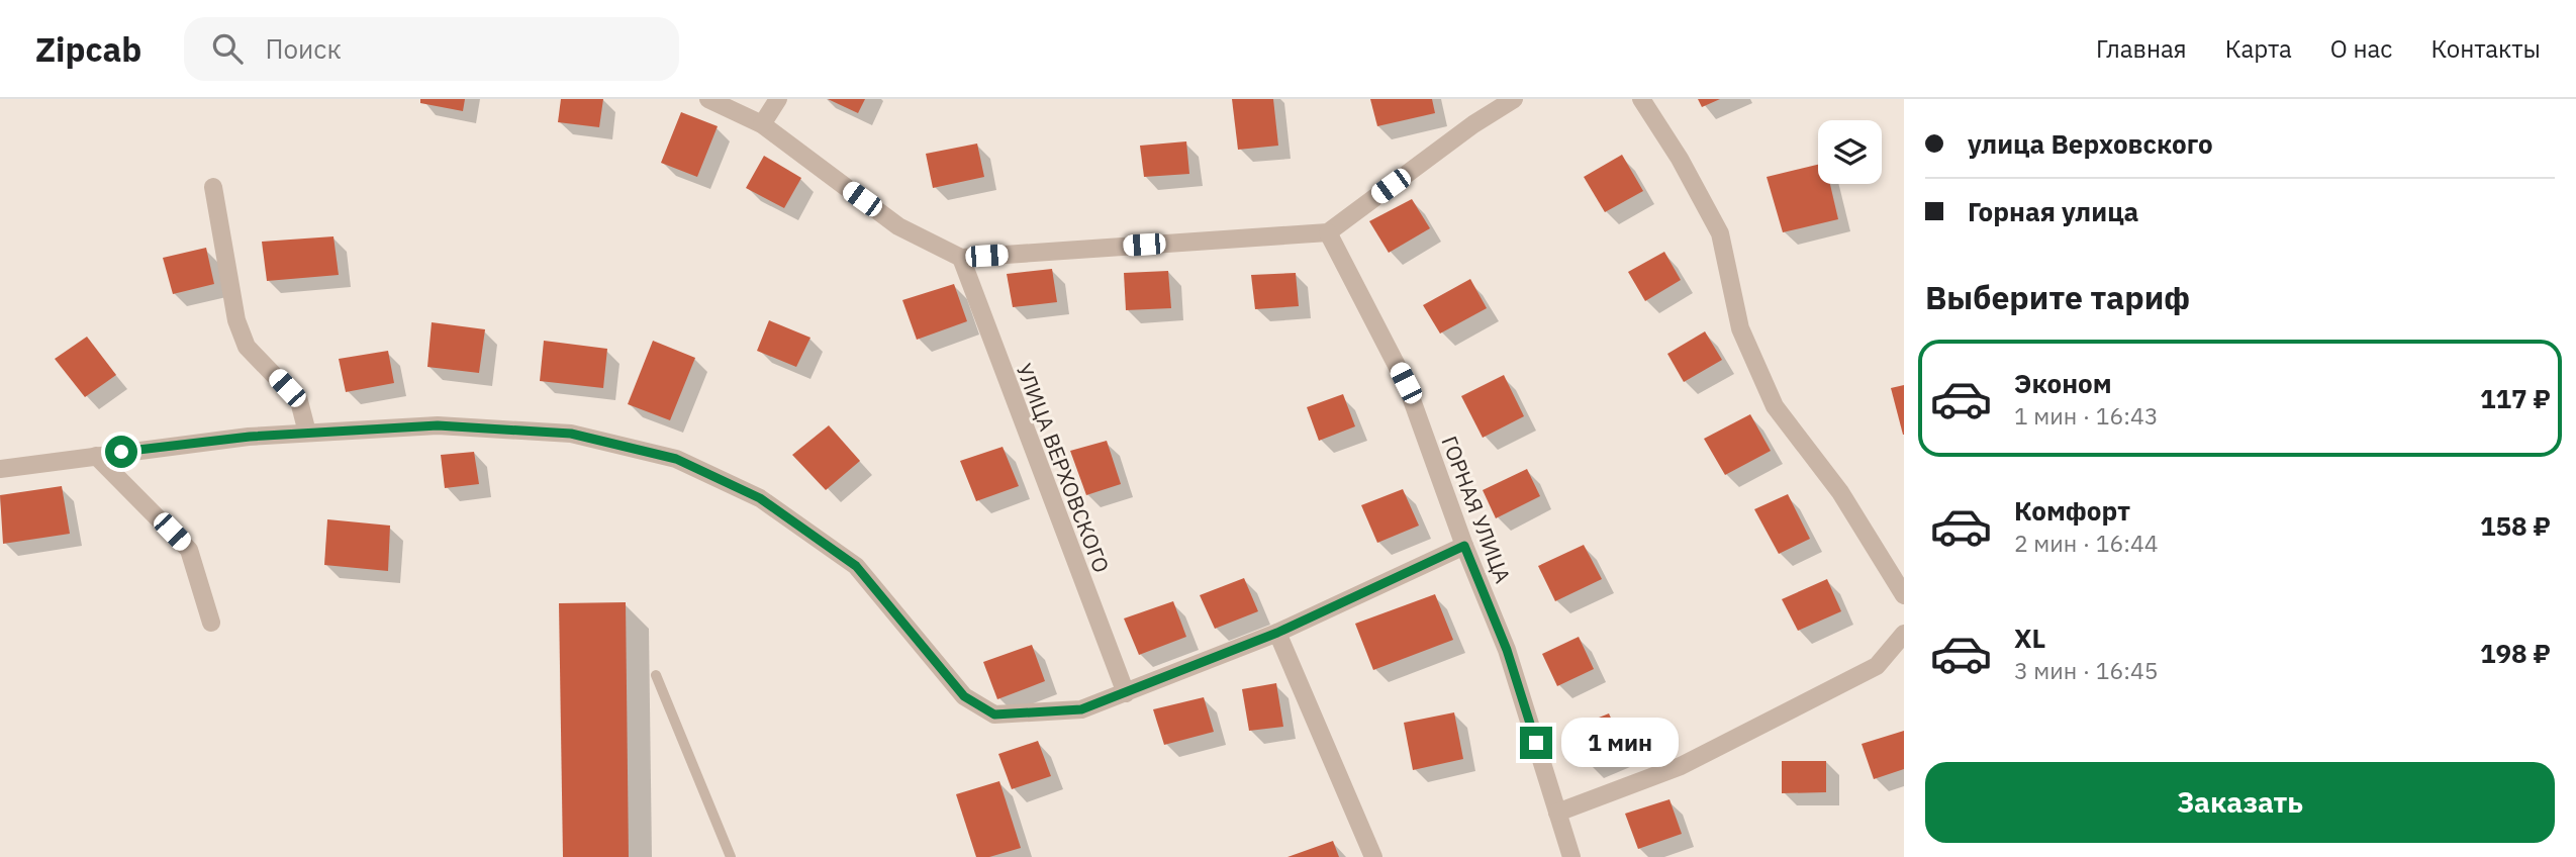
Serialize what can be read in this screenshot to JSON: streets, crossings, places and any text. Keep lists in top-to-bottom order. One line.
{"streets":{"street":["УЛИЦА ВЕРХОВСКОГО","ГОРНАЯ УЛИЦА"]},"page":{"header":"Zipcab","search":"Поиск","nav":["Главная","Карта","О нас","Контакты"],"banner":["улица Верховского","Горная улица"],"heading":"Выберите тариф","list":[{"name":"Эконом","note":"1 мин · 16:43","value":"117 ₽"},{"name":"Комфорт","note":"2 мин · 16:44","value":"158 ₽"},{"name":"XL","note":"3 мин · 16:45","value":"198 ₽"}],"bubble":"1 мин","buttons":"Заказать"}}
